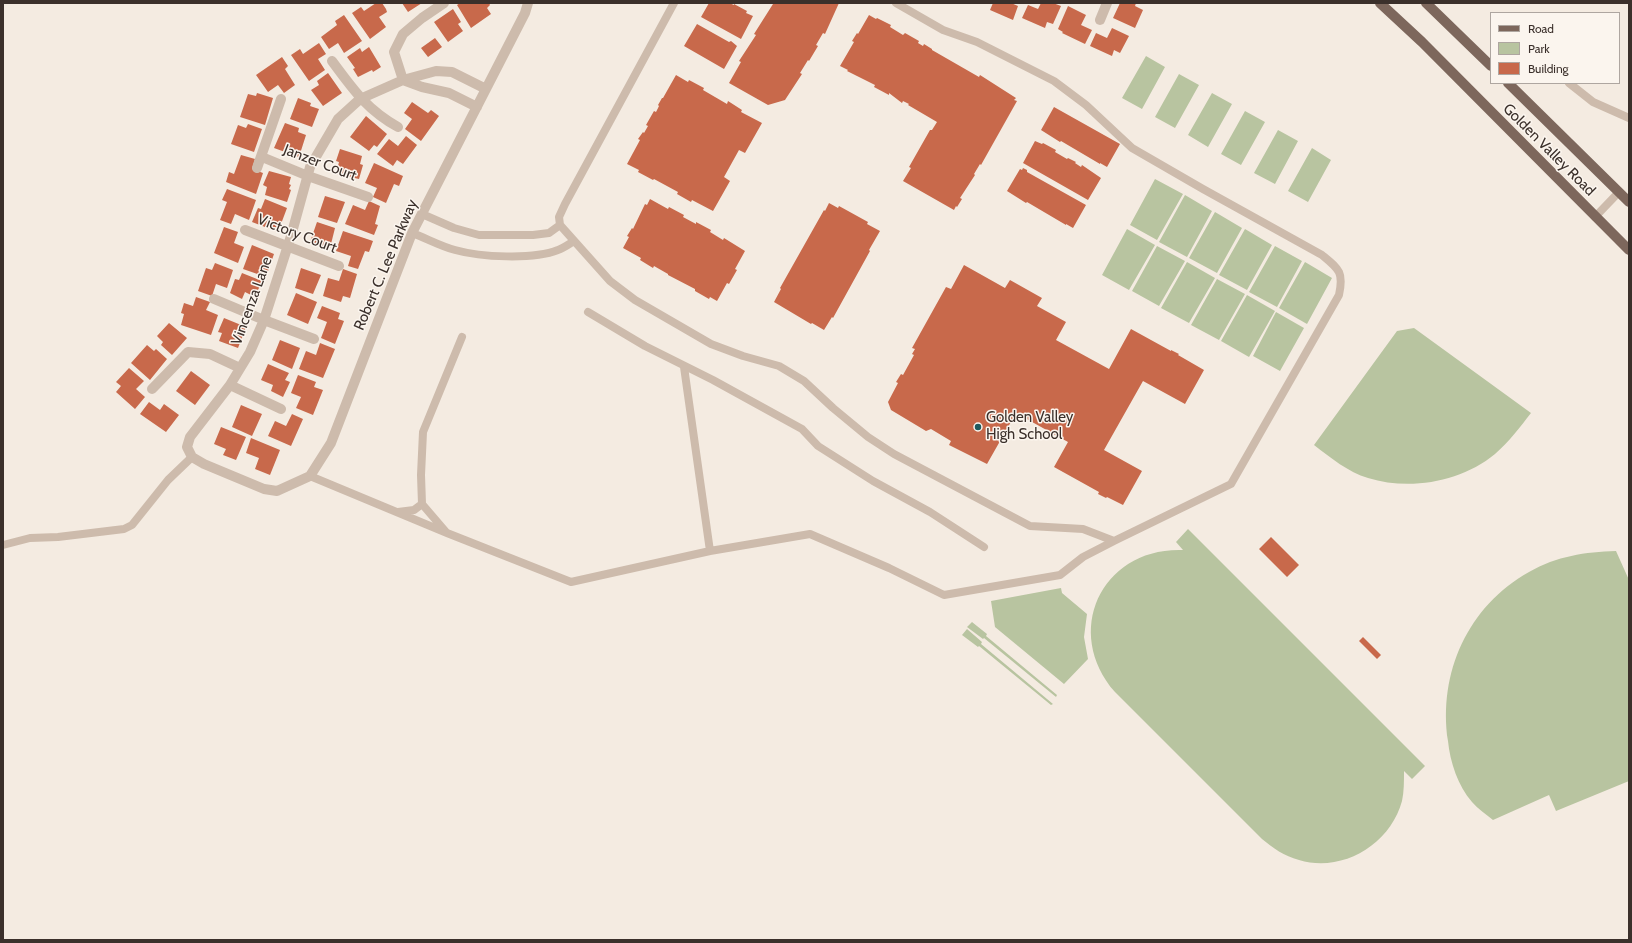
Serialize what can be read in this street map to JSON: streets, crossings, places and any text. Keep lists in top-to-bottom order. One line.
{"streets":{"main road":["Golden Valley Road"],"street":["Janzer Court","Victory Court","Robert C. Lee Parkway","Vincenza Lane"]},"crossings":[["Janzer Court","Vincenza Lane"],["Victory Court","Vincenza Lane"],["Robert C. Lee Parkway","Vincenza Lane"]],"places":["Golden Valley High School"],"legend":["Road","Park","Building"]}
